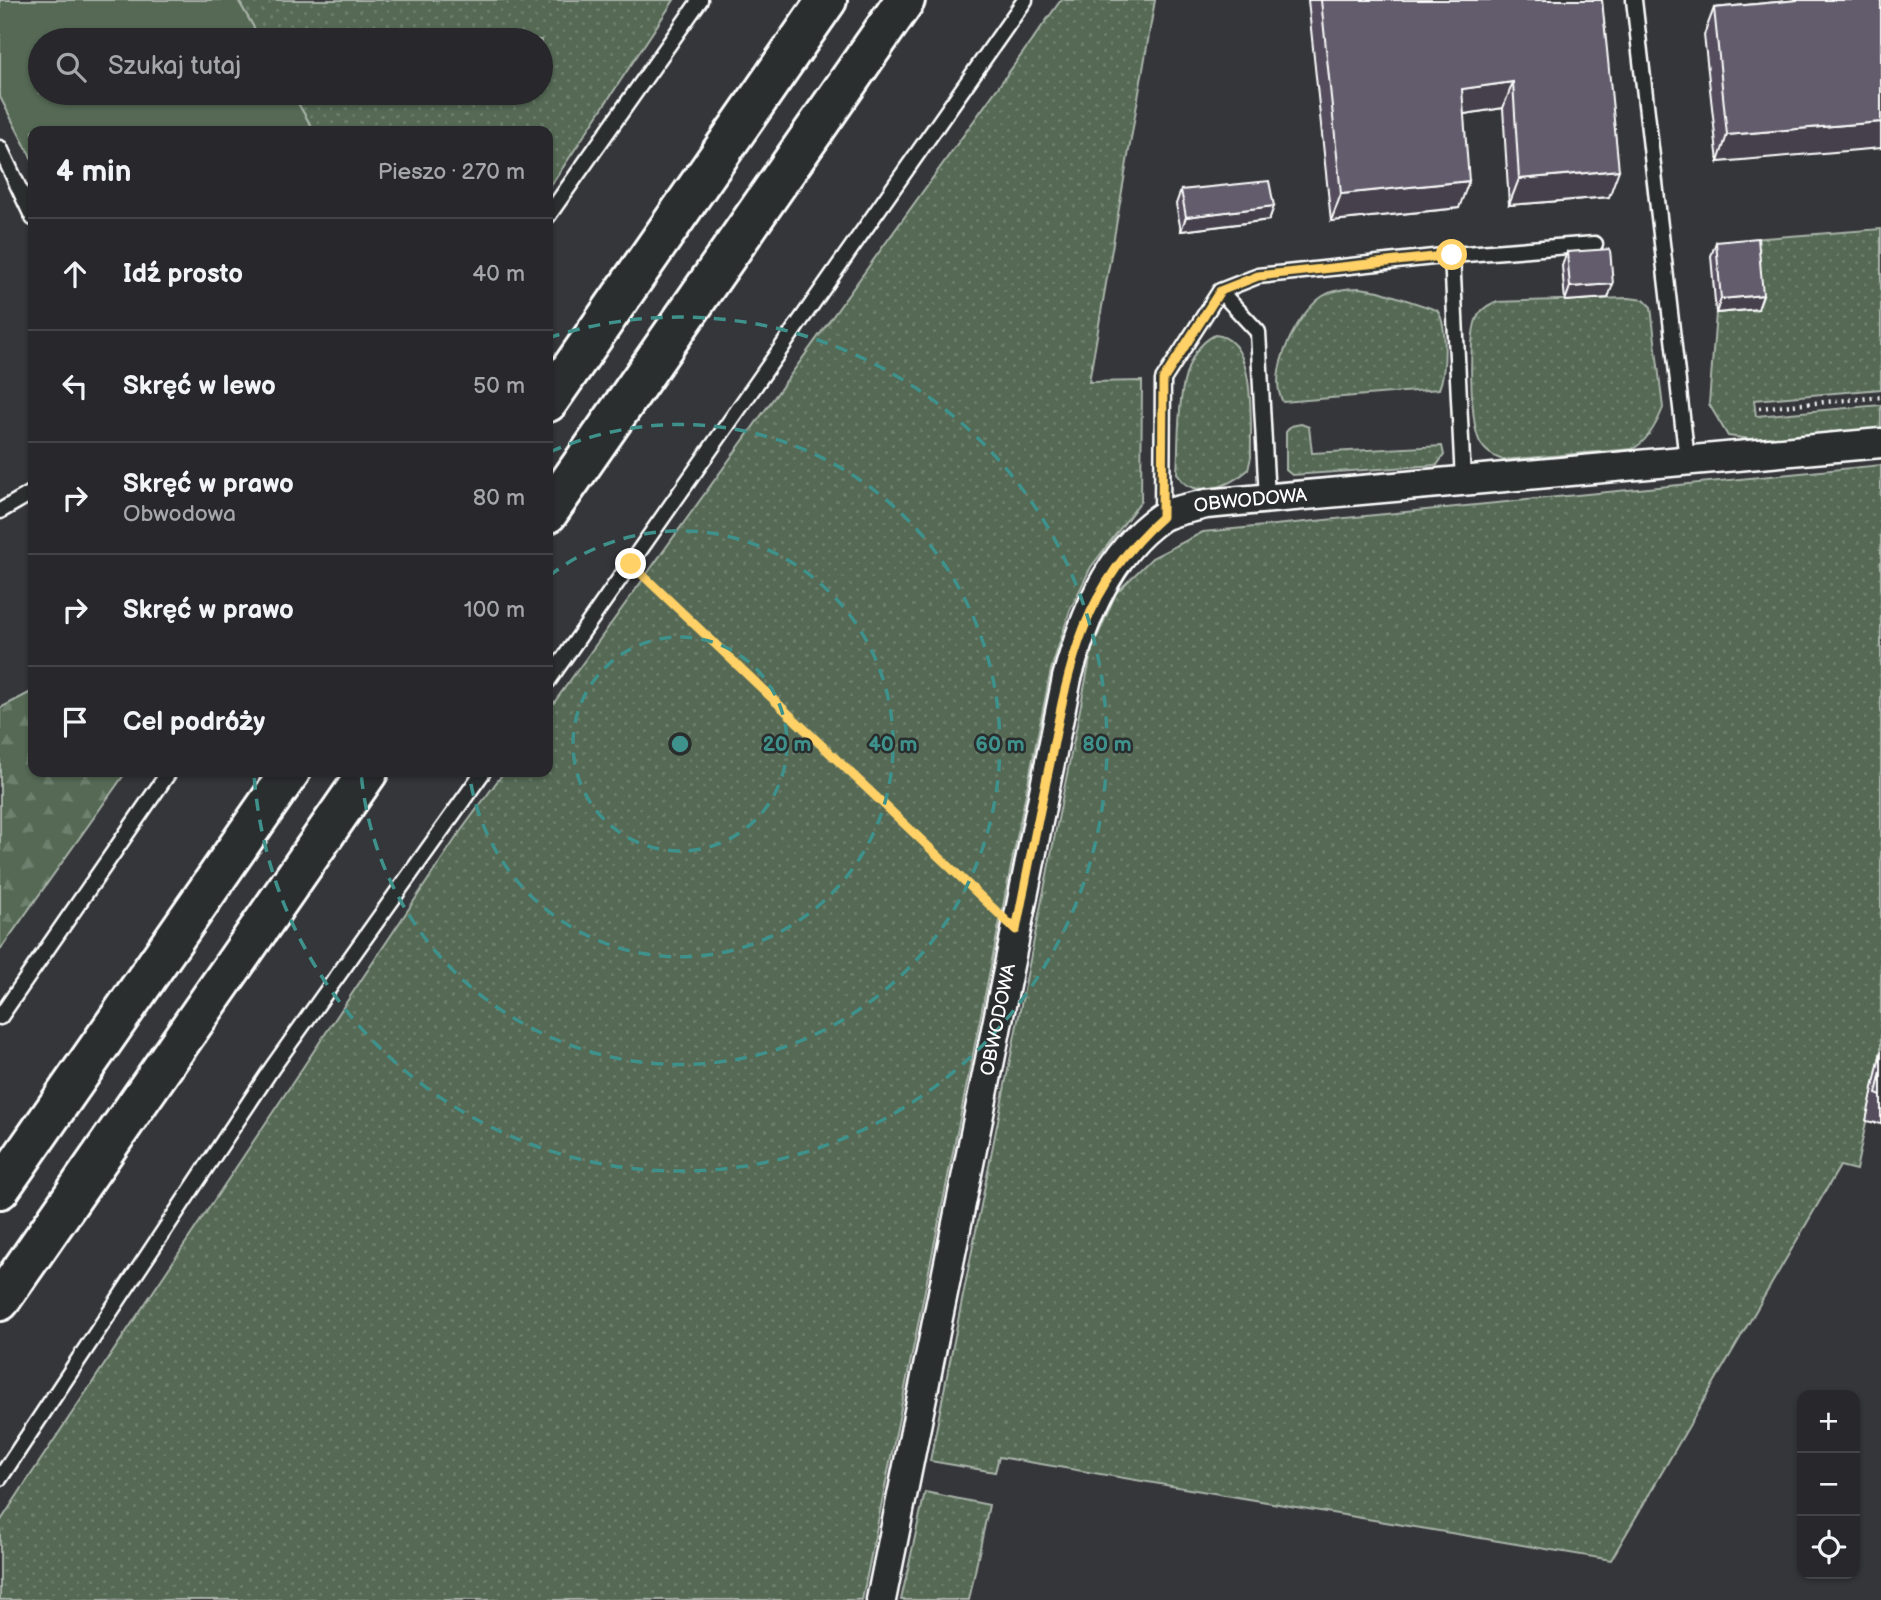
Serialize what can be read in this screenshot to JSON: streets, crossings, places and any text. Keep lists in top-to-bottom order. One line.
{"streets":{"street":["OBWODOWA"]},"page":{"search":"Szukaj tutaj","heading":["4 min","Pieszo · 270 m"],"list":[["Idź prosto","40 m"],["Skręć w lewo","50 m"],["Skręć w prawo","Obwodowa","80 m"],["Skręć w prawo","100 m"],"Cel podróży"],"map_buttons":["+","−"]},"rings":["20 m","40 m","60 m","80 m"]}
